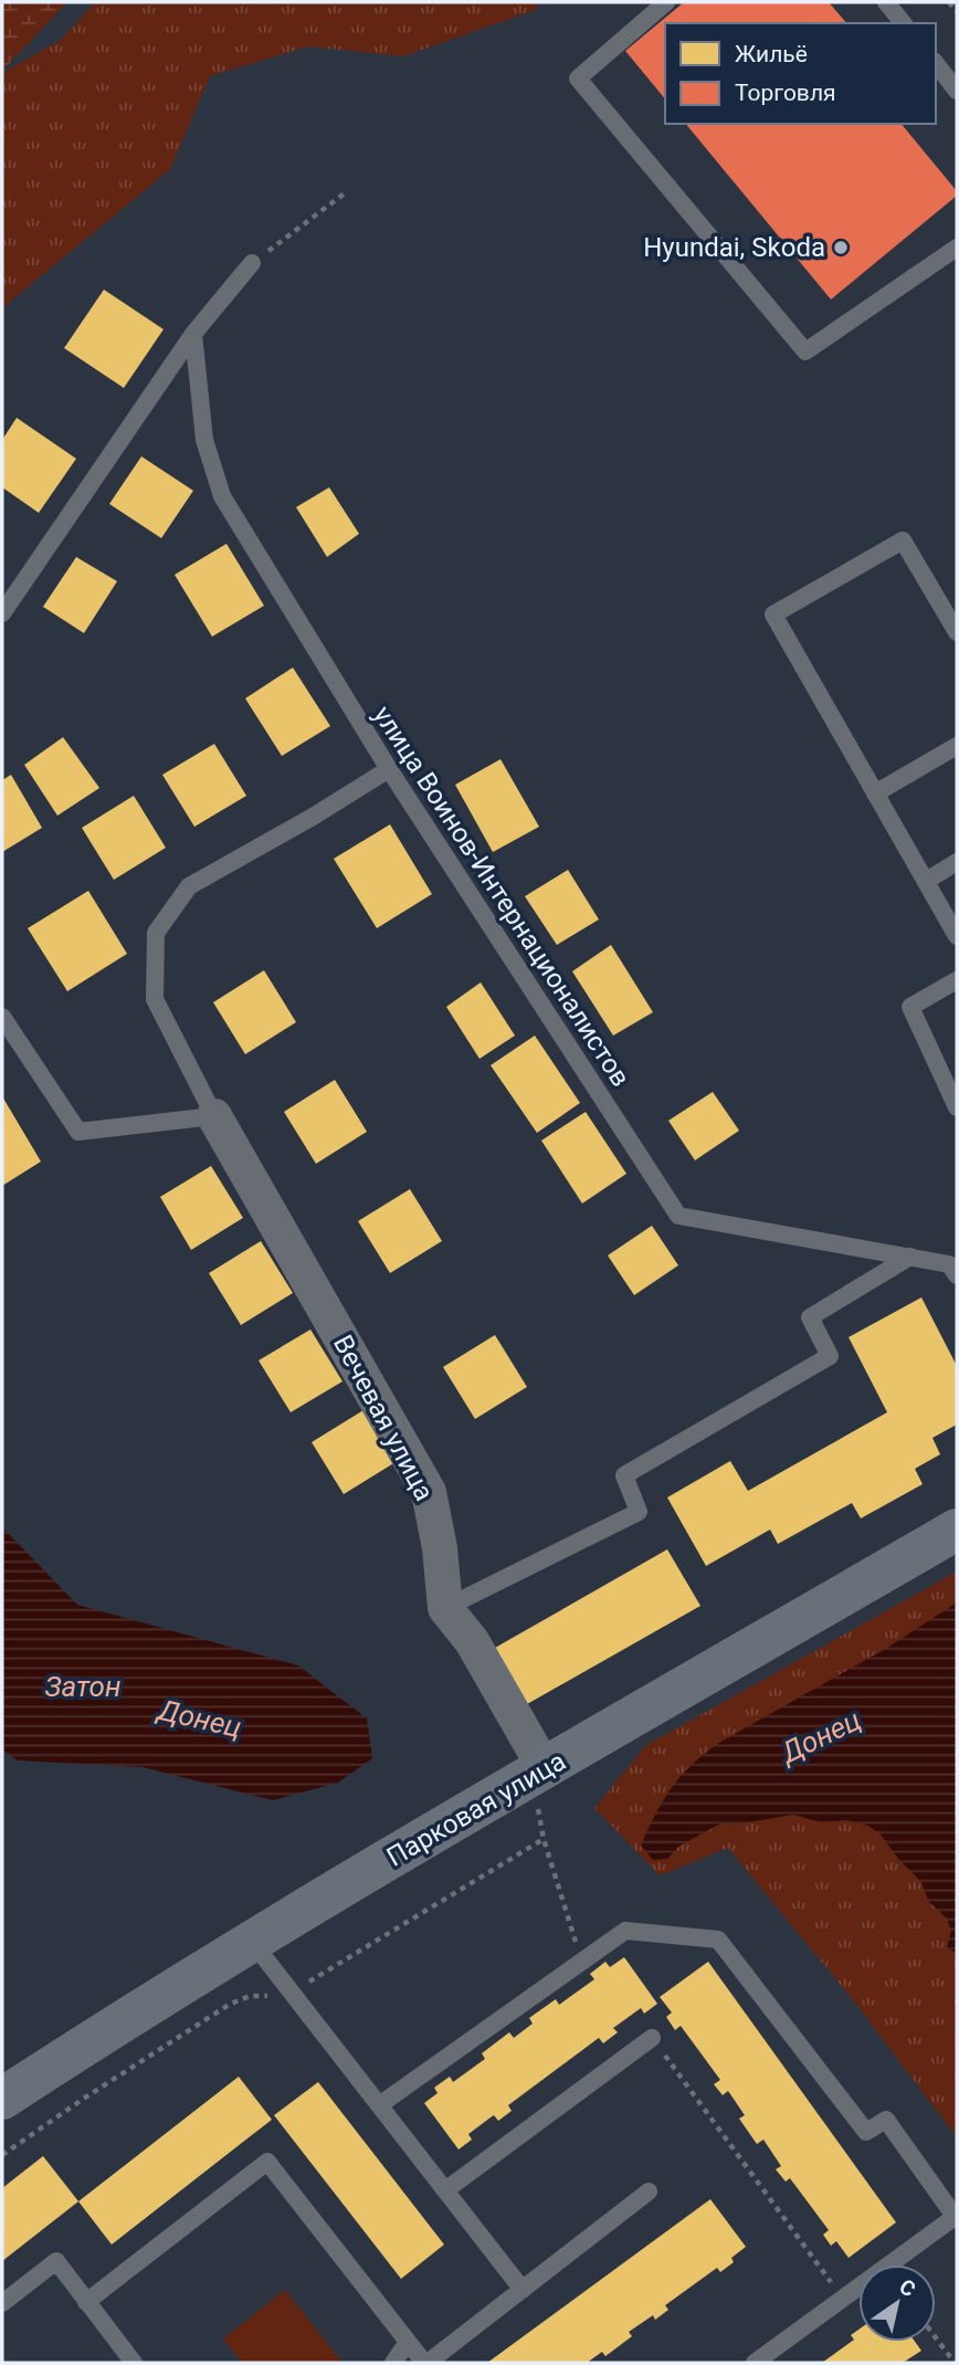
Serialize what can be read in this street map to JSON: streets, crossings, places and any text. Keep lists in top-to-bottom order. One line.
{"streets":{"street":["Вечевая улица","Парковая улица"],"lane":["улица Воинов-Интернационалистов"]},"water":["Затон","Донец"],"places":["Hyundai, Skoda"],"legend":["Жильё","Торговля"],"north":"top right"}
